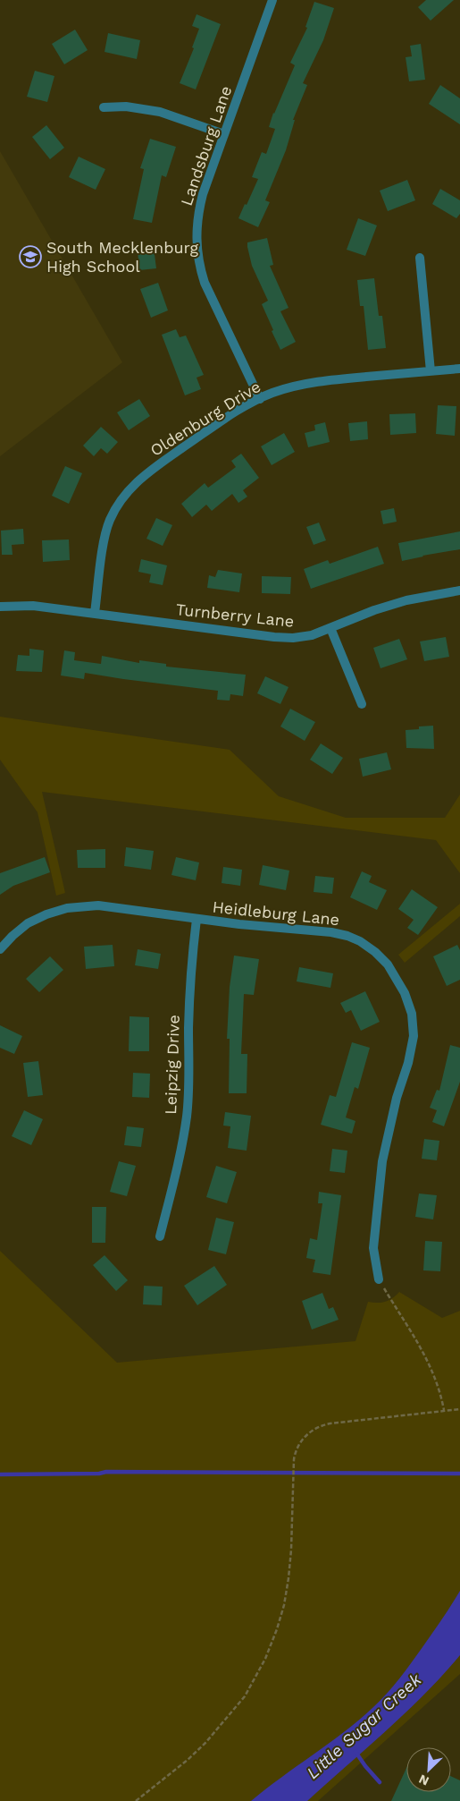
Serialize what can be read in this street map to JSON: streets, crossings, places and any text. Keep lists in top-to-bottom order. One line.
{"streets":{"street":["Landsburg Lane","Oldenburg Drive","Turnberry Lane","Heidleburg Lane","Leipzig Drive"]},"crossings":[["Landsburg Lane","Oldenburg Drive"],["Oldenburg Drive","Turnberry Lane"],["Heidleburg Lane","Leipzig Drive"]],"water":["Little Sugar Creek"],"places":{"school or university":["South Mecklenburg High School"]},"north":"bottom left"}
